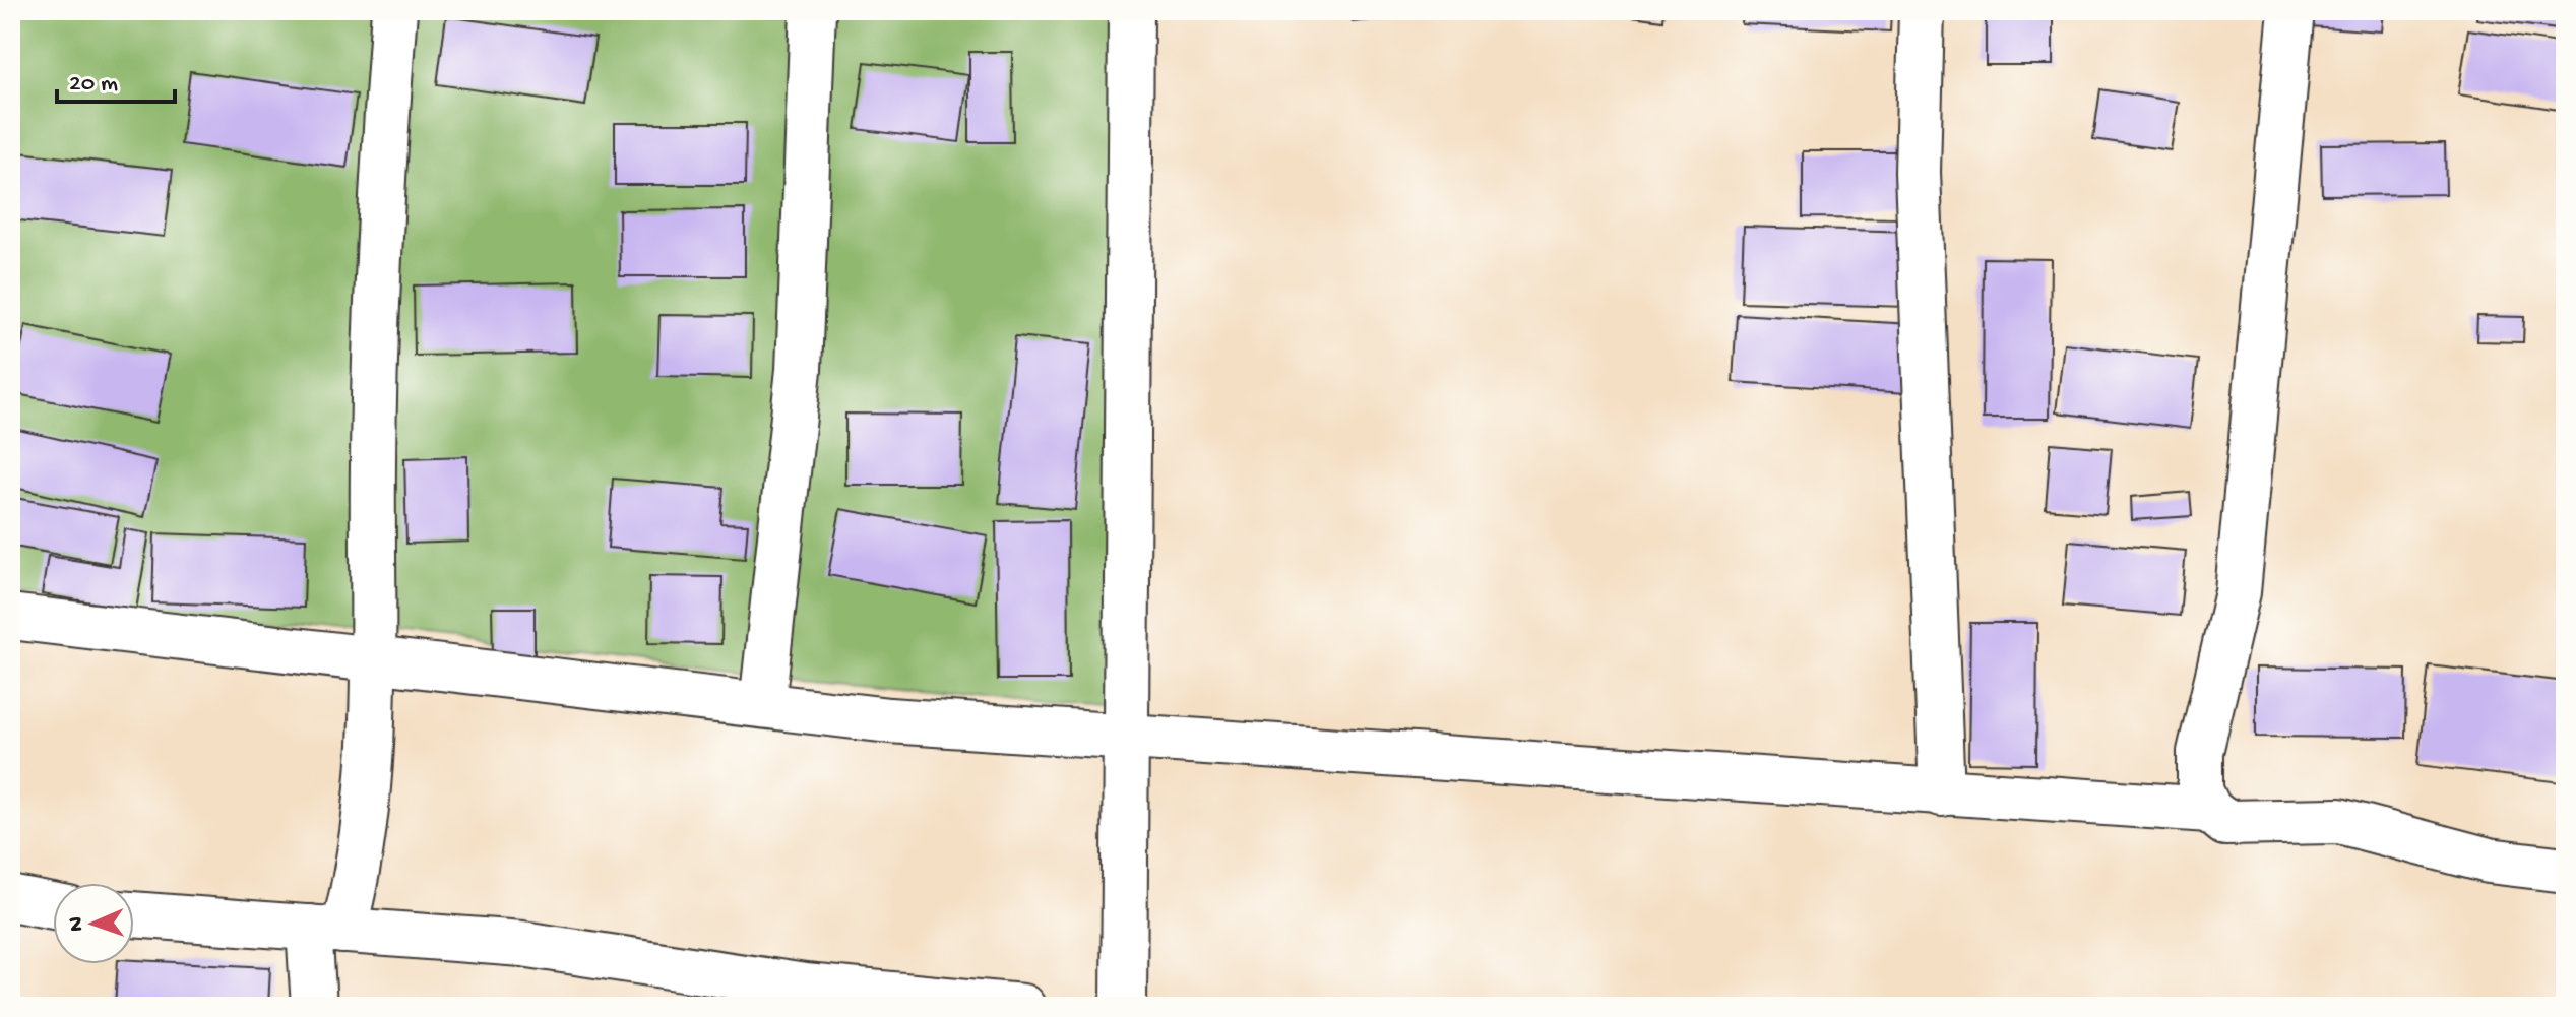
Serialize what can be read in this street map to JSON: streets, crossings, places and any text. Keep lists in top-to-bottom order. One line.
{"scale_bar":"20 m","north":"left"}
